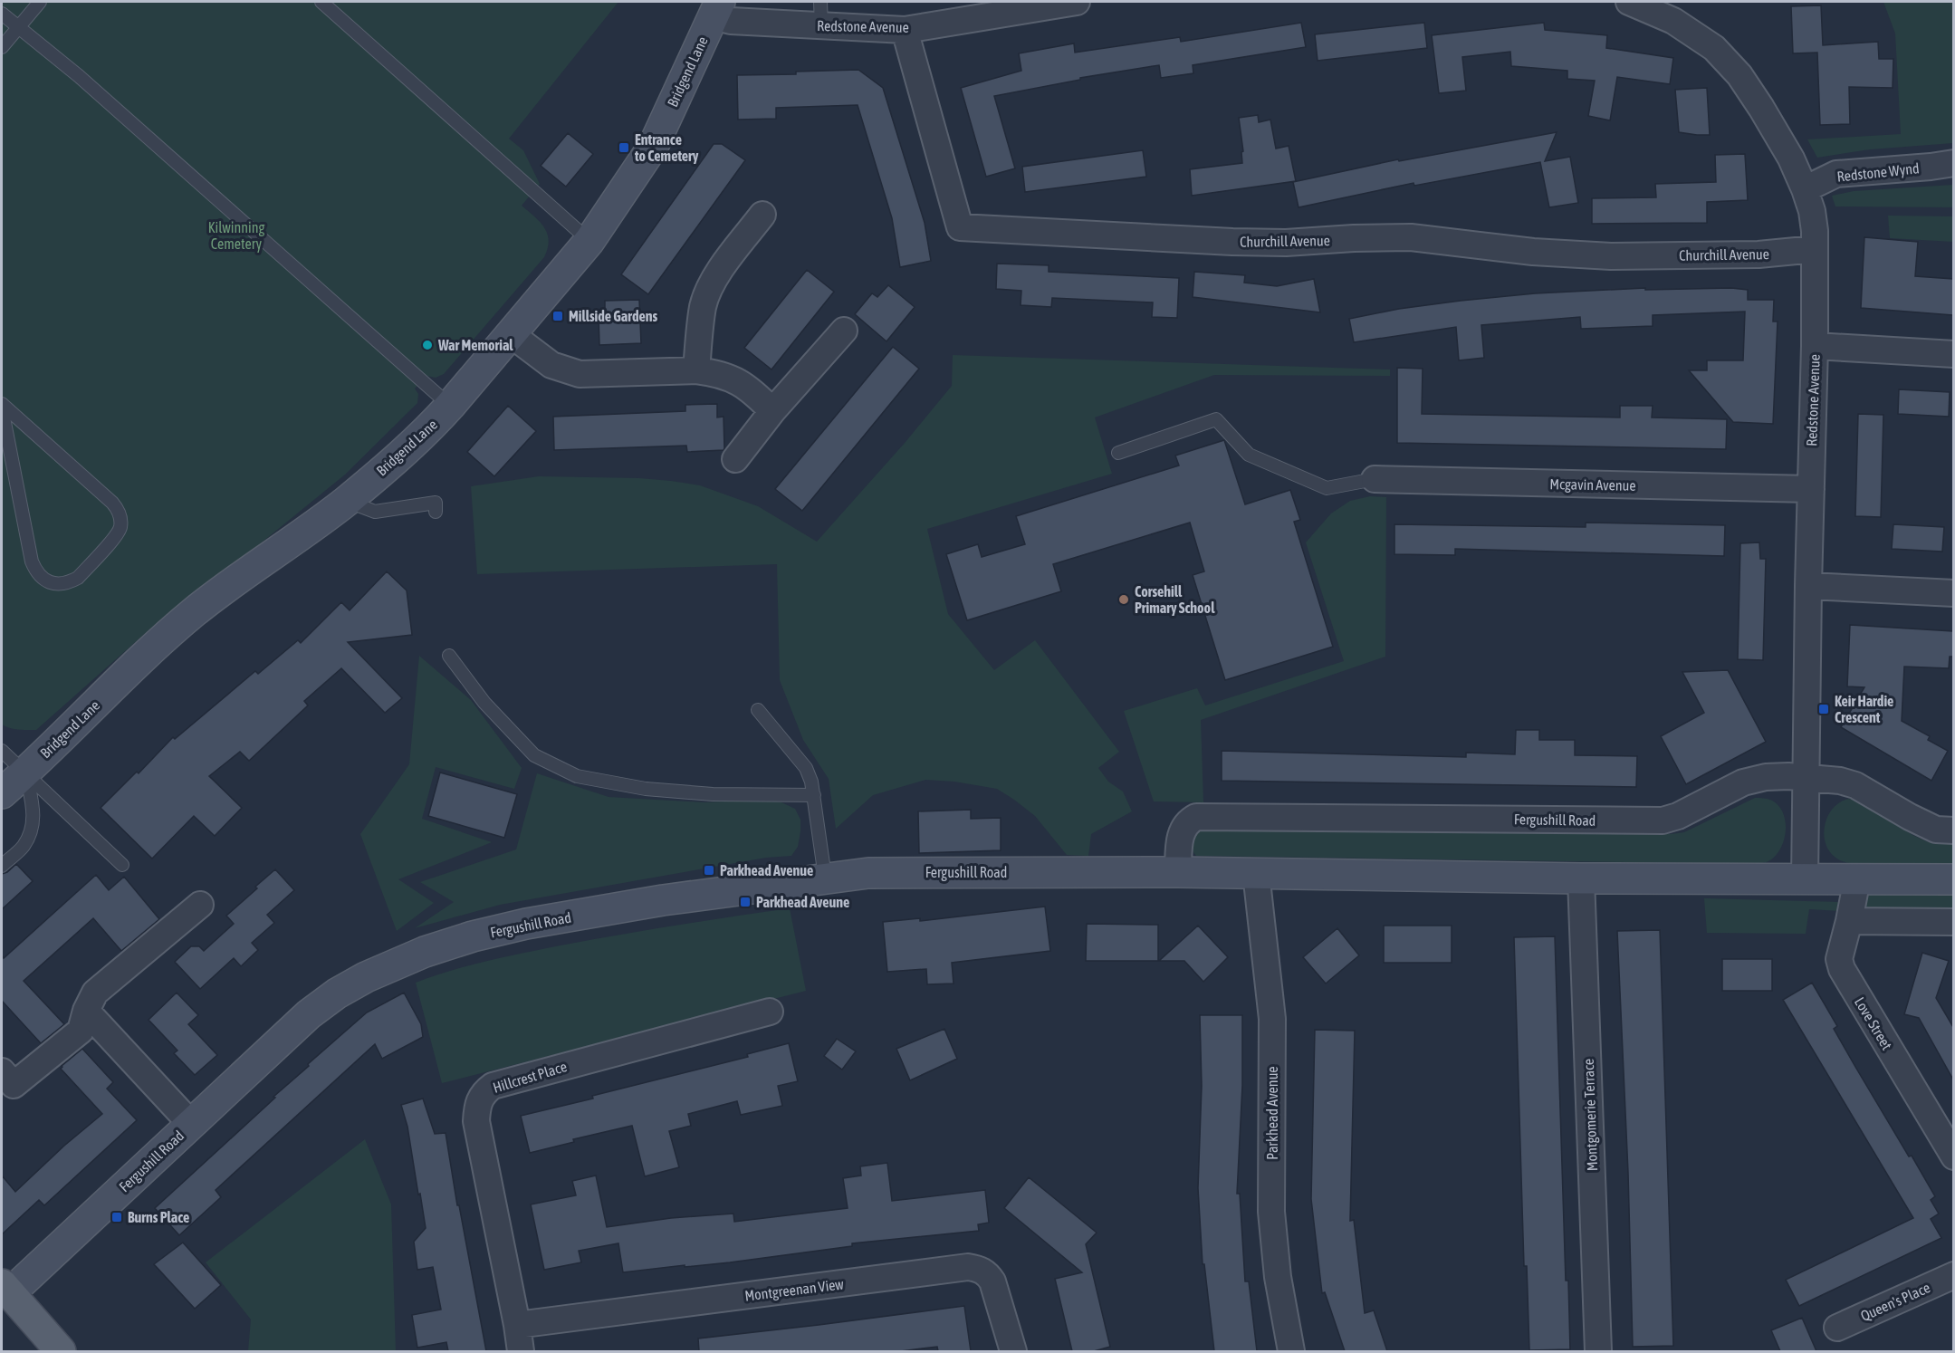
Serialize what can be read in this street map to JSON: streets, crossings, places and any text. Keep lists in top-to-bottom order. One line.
{"streets":{"main road":["Bridgend Lane","Fergushill Road"],"street":["Redstone Avenue","Redstone Wynd","Churchill Avenue","Mcgavin Avenue","Love Street","Hillcrest Place","Parkhead Avenue","Montgomerie Terrace","Montgreenan View","Queen's Place"]},"crossings":[["Redstone Avenue","Bridgend Lane"],["Redstone Avenue","Redstone Wynd"],["Redstone Avenue","Churchill Avenue"],["Redstone Avenue","Mcgavin Avenue"],["Redstone Avenue","Fergushill Road"],["Fergushill Road","Love Street"],["Fergushill Road","Parkhead Avenue"],["Fergushill Road","Montgomerie Terrace"],["Hillcrest Place","Montgreenan View"]],"parks":["Kilwinning Cemetery"],"places":{"transit":["Entrance to Cemetery","Millside Gardens","Keir Hardie Crescent","Parkhead Avenue","Parkhead Aveune","Burns Place"],"other":["War Memorial","Corsehill Primary School"]}}
